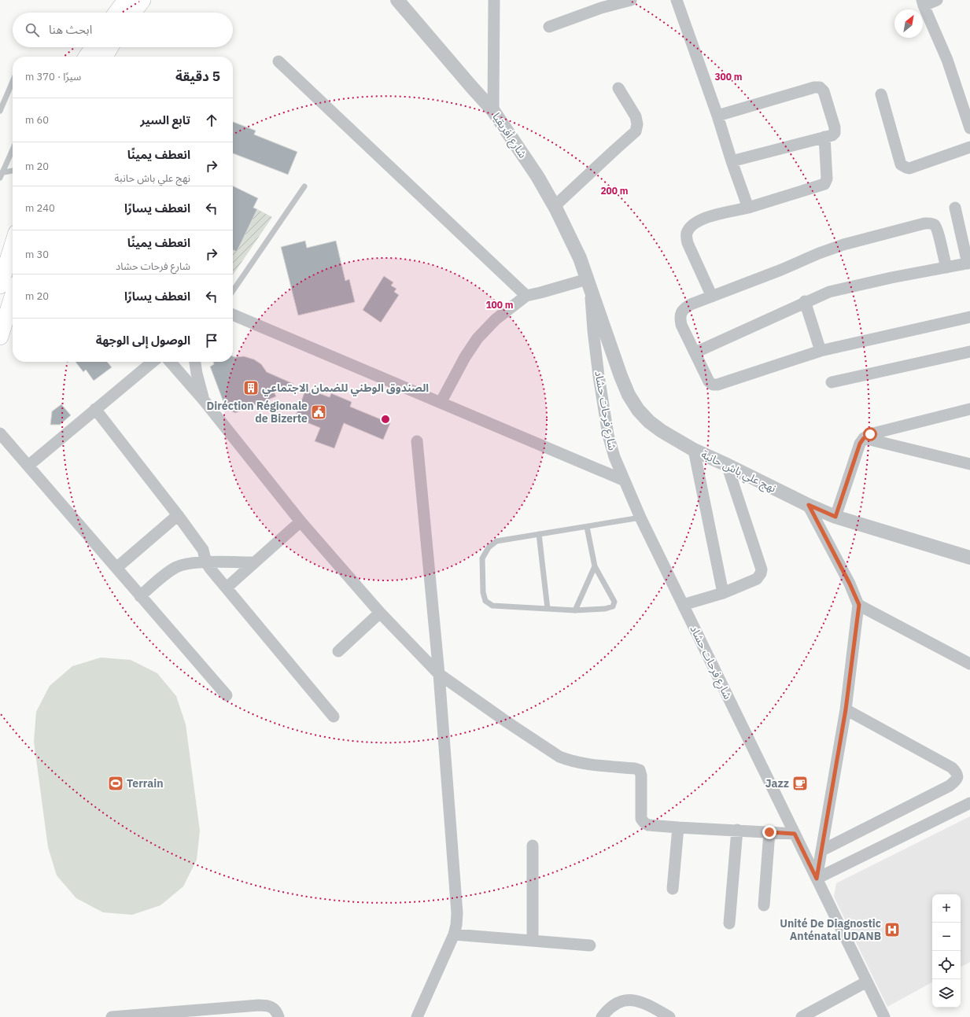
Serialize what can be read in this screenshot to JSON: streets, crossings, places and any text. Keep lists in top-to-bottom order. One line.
{"streets":{"street":["شارع أفريقيا","شارع فرحات حشاد","نهج علي باش حانبة"]},"crossings":[["شارع أفريقيا","شارع فرحات حشاد"],["شارع أفريقيا","نهج علي باش حانبة"],["شارع فرحات حشاد","نهج علي باش حانبة"]],"places":{"building":["الصندوق الوطني للضمان الاجتماعي"],"public building":["Diréction Régionale de Bizerte"],"sports":["Terrain"],"cafe":["Jazz"],"hospital":["Unité De Diagnostic Anténatal UDANB"]},"north":"top right","page":{"search":"ابحث هنا","heading":["5 دقيقة","سيرًا · 370 m"],"list":[["تابع السير","60 m"],["انعطف يمينًا","نهج علي باش حانبة","20 m"],["انعطف يسارًا","240 m"],["انعطف يمينًا","شارع فرحات حشاد","30 m"],["انعطف يسارًا","20 m"],"الوصول إلى الوجهة"],"map_buttons":["+","−"]},"rings":["300 m","200 m","100 m"]}
